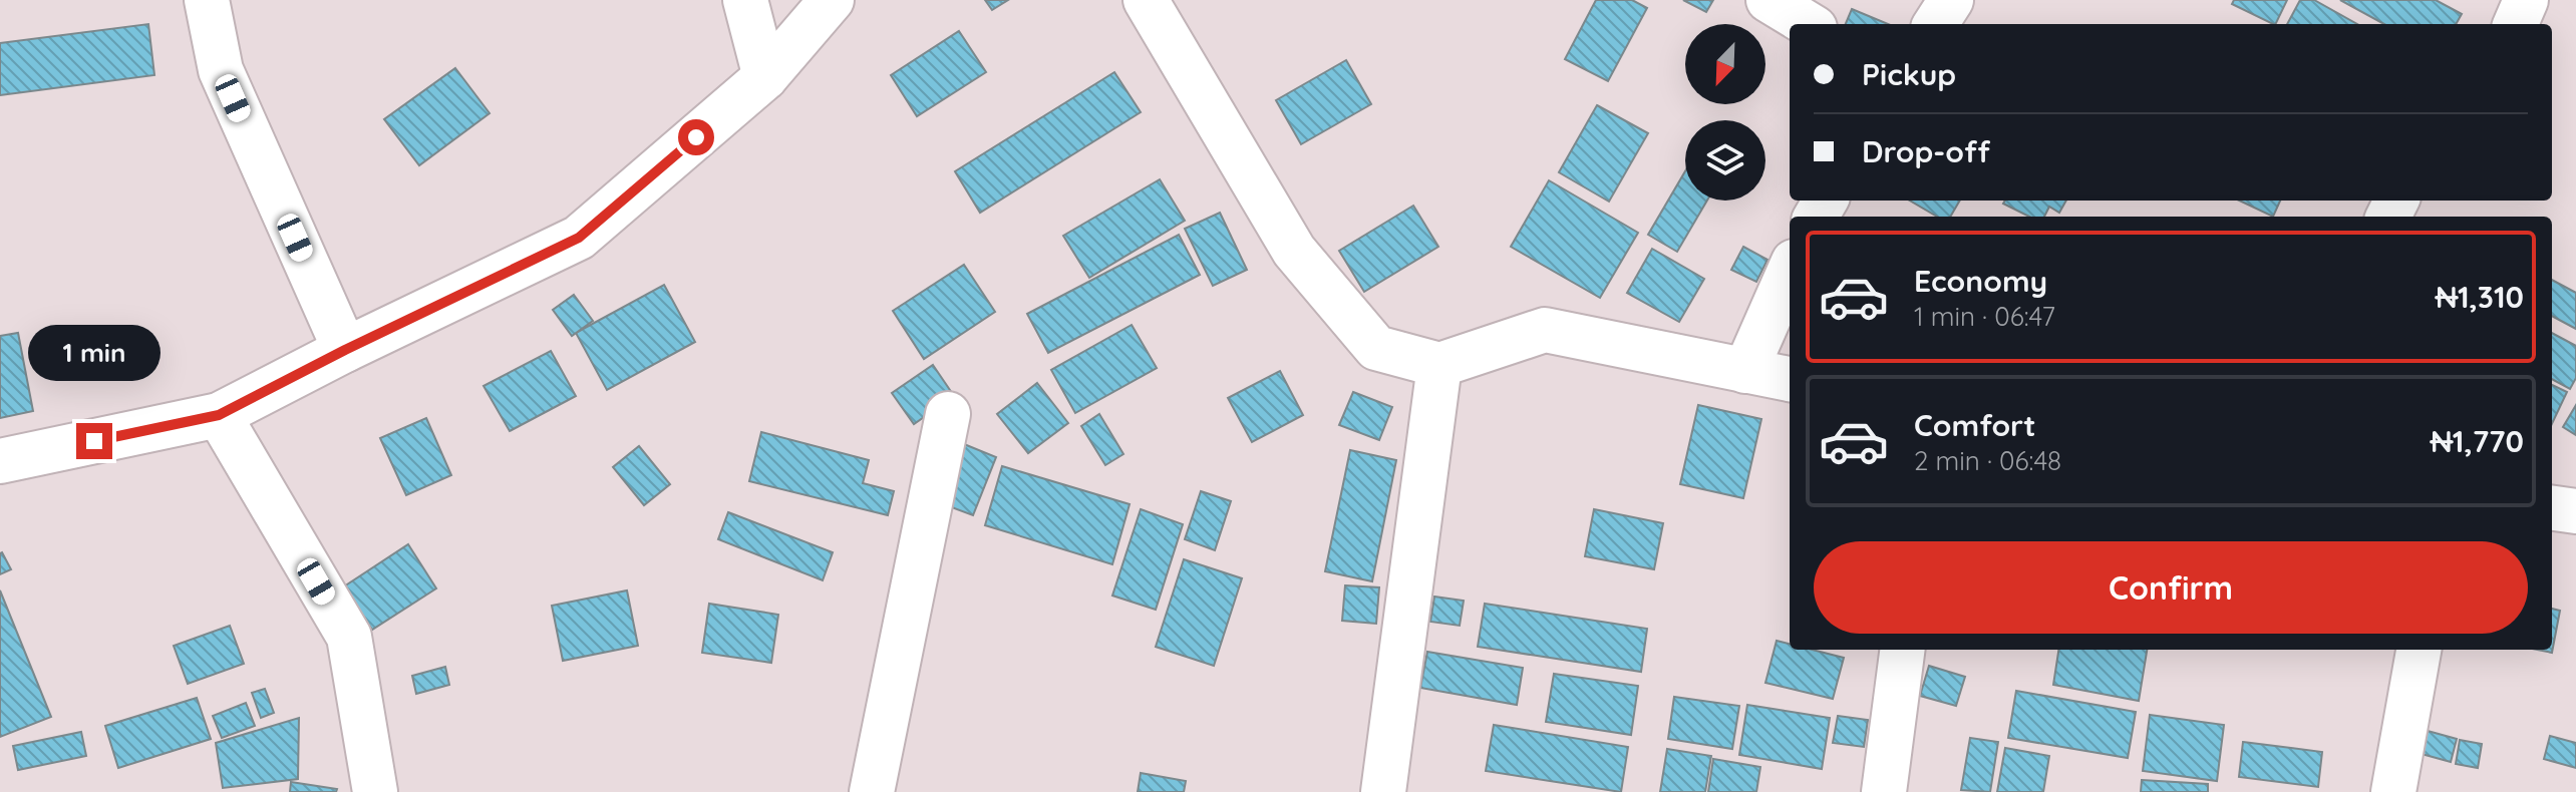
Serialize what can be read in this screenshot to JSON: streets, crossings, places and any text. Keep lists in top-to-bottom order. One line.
{"north":"bottom left","page":{"banner":["Pickup","Drop-off"],"list":[{"name":"Economy","note":"1 min · 06:47","value":"₦1,310"},{"name":"Comfort","note":"2 min · 06:48","value":"₦1,770"}],"bubble":"1 min","buttons":"Confirm"}}
